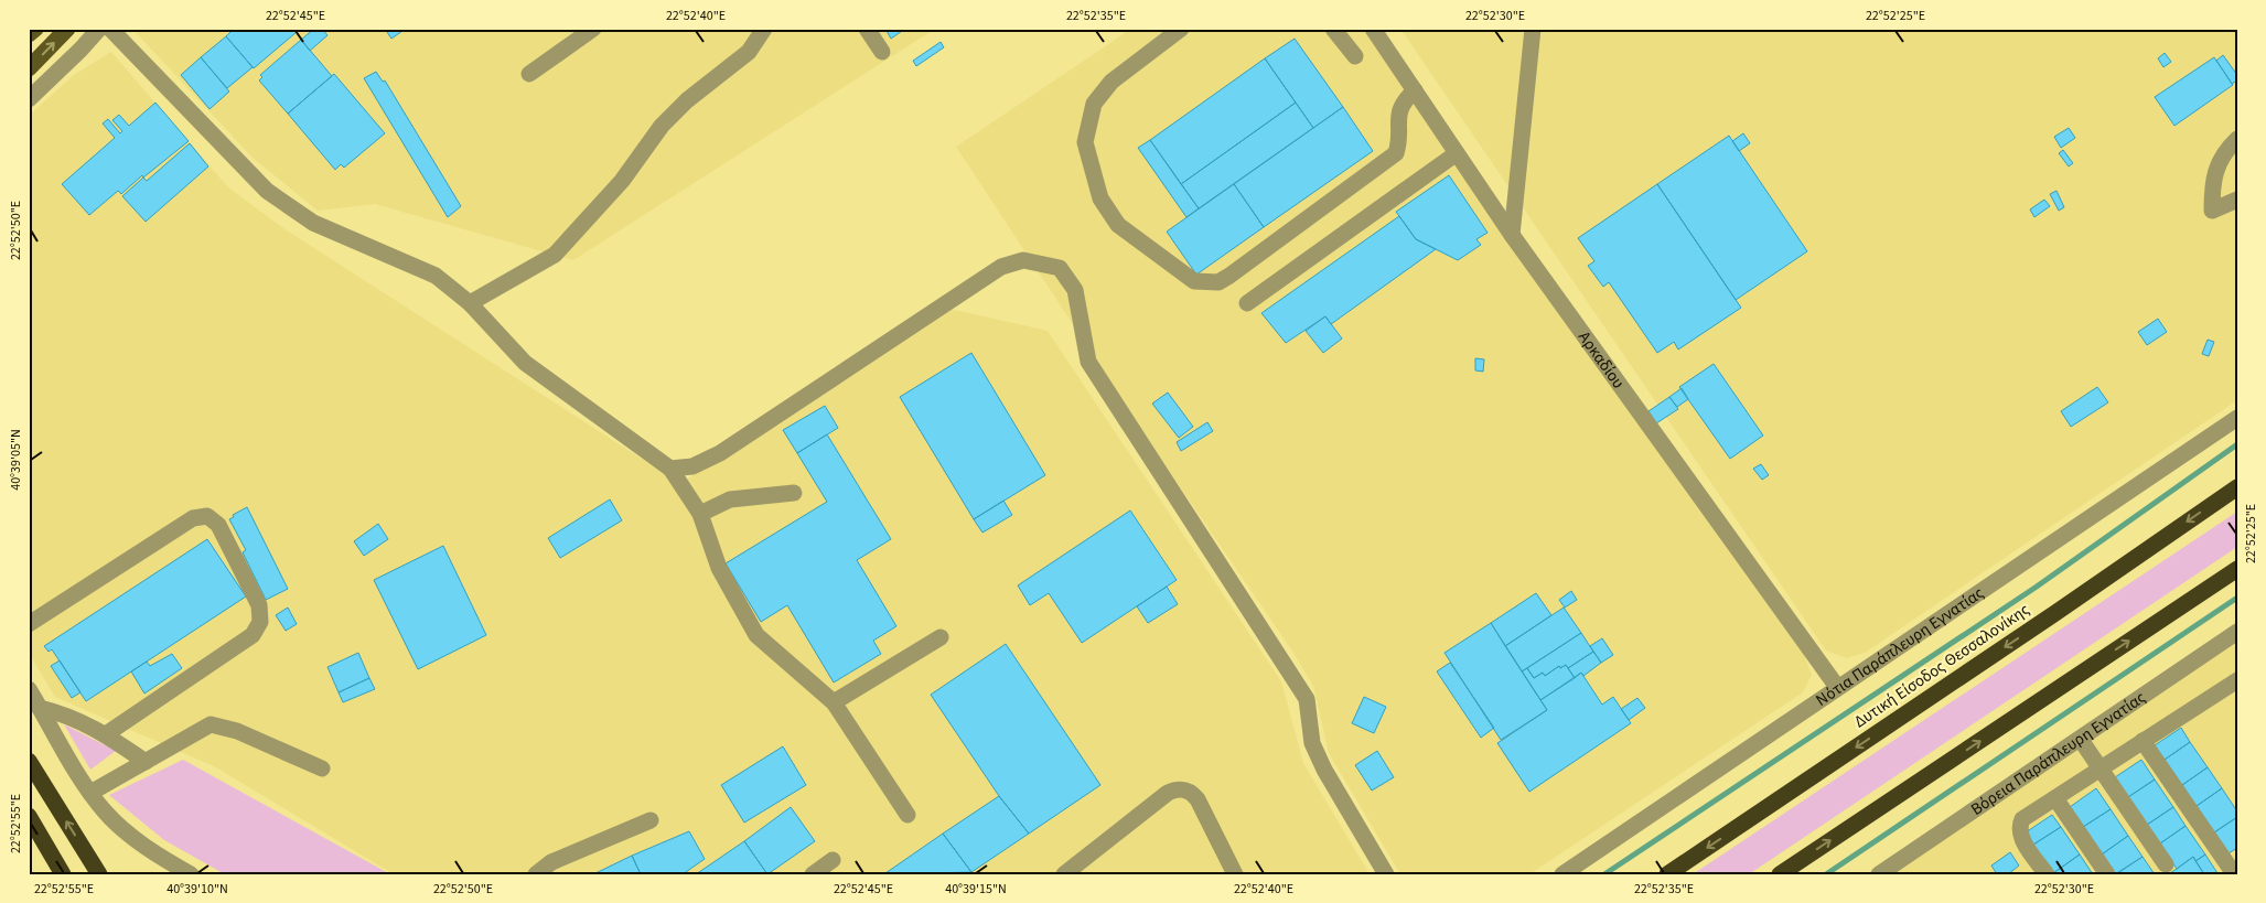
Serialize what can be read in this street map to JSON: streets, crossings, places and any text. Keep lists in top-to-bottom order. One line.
{"streets":{"highway":["Δυτική Είσοδος Θεσσαλονίκης"],"street":["Αρκαδίου","Νότια Παράπλευρη Εγνατίας","Βόρεια Παράπλευρη Εγνατίας"]},"crossings":[["Αρκαδίου","Νότια Παράπλευρη Εγνατίας"]],"coordinates":["22°52'45\"E","22°52'40\"E","22°52'35\"E","22°52'30\"E","22°52'25\"E","22°52'50\"E","40°39'05\"N","22°52'55\"E","40°39'10\"N","40°39'15\"N"]}
